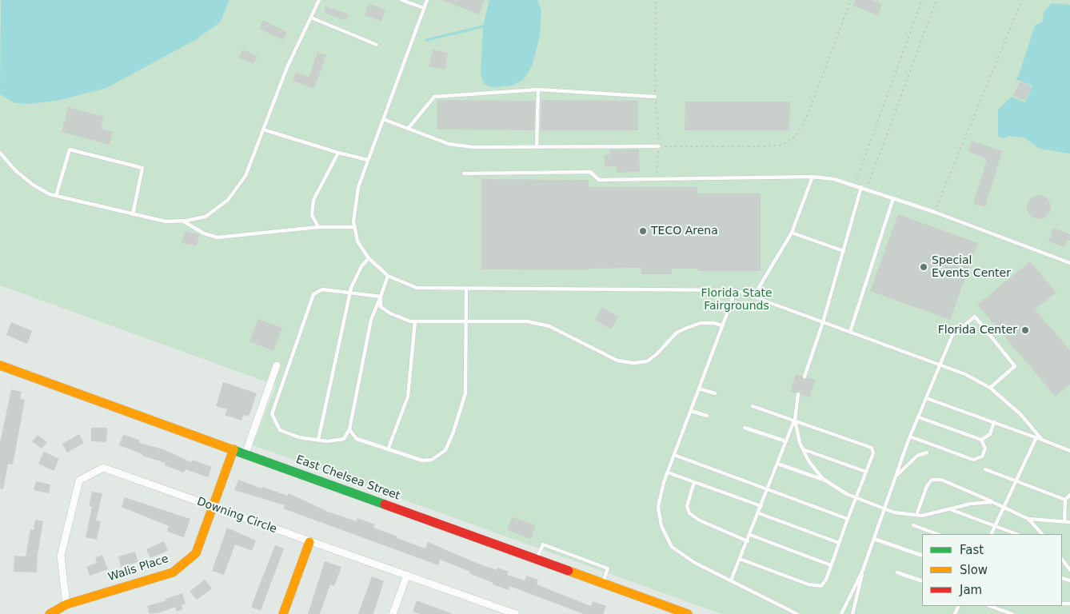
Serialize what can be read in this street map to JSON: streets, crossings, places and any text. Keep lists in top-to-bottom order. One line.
{"streets":{"street":["East Chelsea Street","Downing Circle","Walis Place"]},"crossings":[["East Chelsea Street","Walis Place"],["Downing Circle","Walis Place"]],"parks":["Florida State Fairgrounds"],"places":["TECO Arena","Special Events Center","Florida Center"],"legend":["Fast","Slow","Jam"]}
